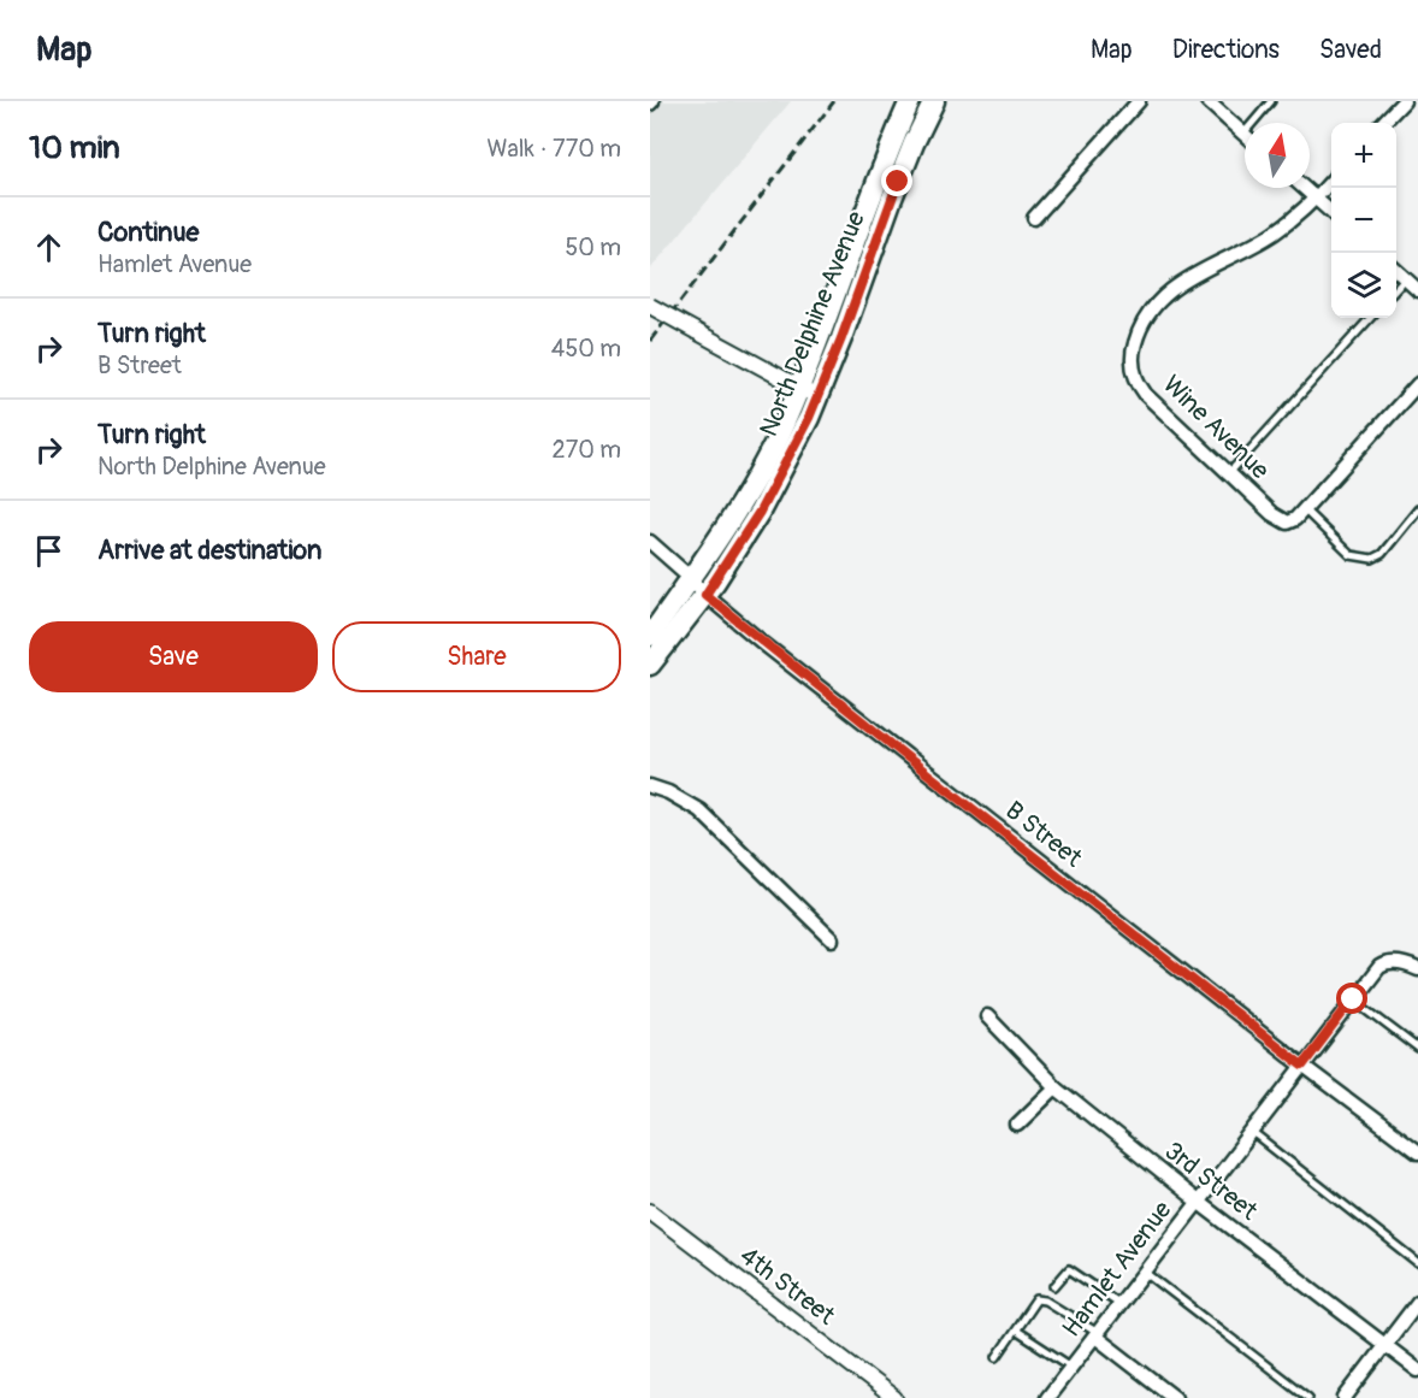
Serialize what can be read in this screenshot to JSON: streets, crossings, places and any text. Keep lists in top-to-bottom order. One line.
{"streets":{"main road":["North Delphine Avenue"],"street":["Wine Avenue","B Street","3rd Street","Hamlet Avenue","4th Street"]},"crossings":[["North Delphine Avenue","B Street"],["B Street","Hamlet Avenue"],["3rd Street","Hamlet Avenue"]],"north":"top","page":{"header":"Map","nav":["Map","Directions","Saved"],"heading":["10 min","Walk · 770 m"],"map_buttons":["+","−"],"list":[["Continue","Hamlet Avenue","50 m"],["Turn right","B Street","450 m"],["Turn right","North Delphine Avenue","270 m"],"Arrive at destination"],"buttons":["Save","Share"]}}
